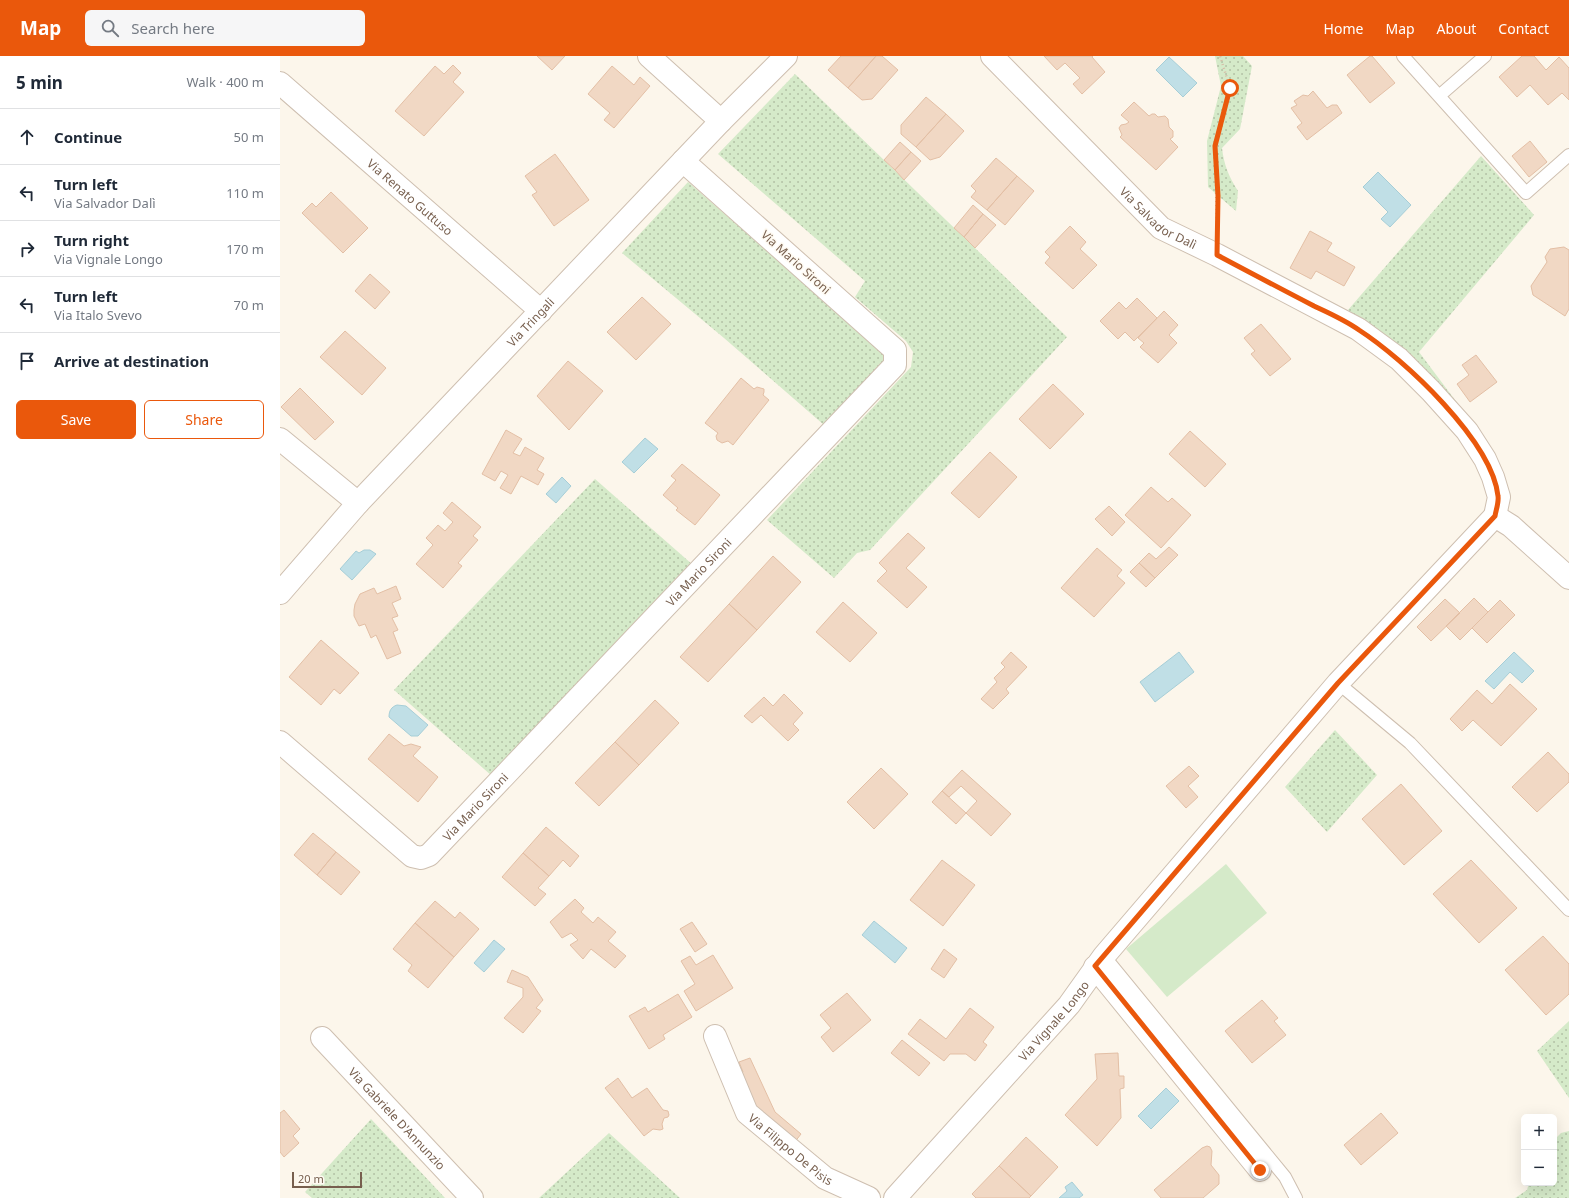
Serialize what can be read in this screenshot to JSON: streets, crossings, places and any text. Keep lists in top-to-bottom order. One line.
{"streets":{"street":["Via Renato Guttuso","Via Salvador Dalì","Via Mario Sironi","Via Tringali","Via Vignale Longo","Via Gabriele D'Annunzio","Via Filippo De Pisis"]},"crossings":[["Via Renato Guttuso","Via Tringali"],["Via Salvador Dalì","Via Vignale Longo"],["Via Mario Sironi","Via Tringali"]],"scale_bar":"20 m","page":{"header":"Map","search":"Search here","nav":["Home","Map","About","Contact"],"heading":["5 min","Walk · 400 m"],"list":[["Continue","50 m"],["Turn left","Via Salvador Dalì","110 m"],["Turn right","Via Vignale Longo","170 m"],["Turn left","Via Italo Svevo","70 m"],"Arrive at destination"],"buttons":["Save","Share"],"map_buttons":["+","−"],"scale":"20 m"}}
